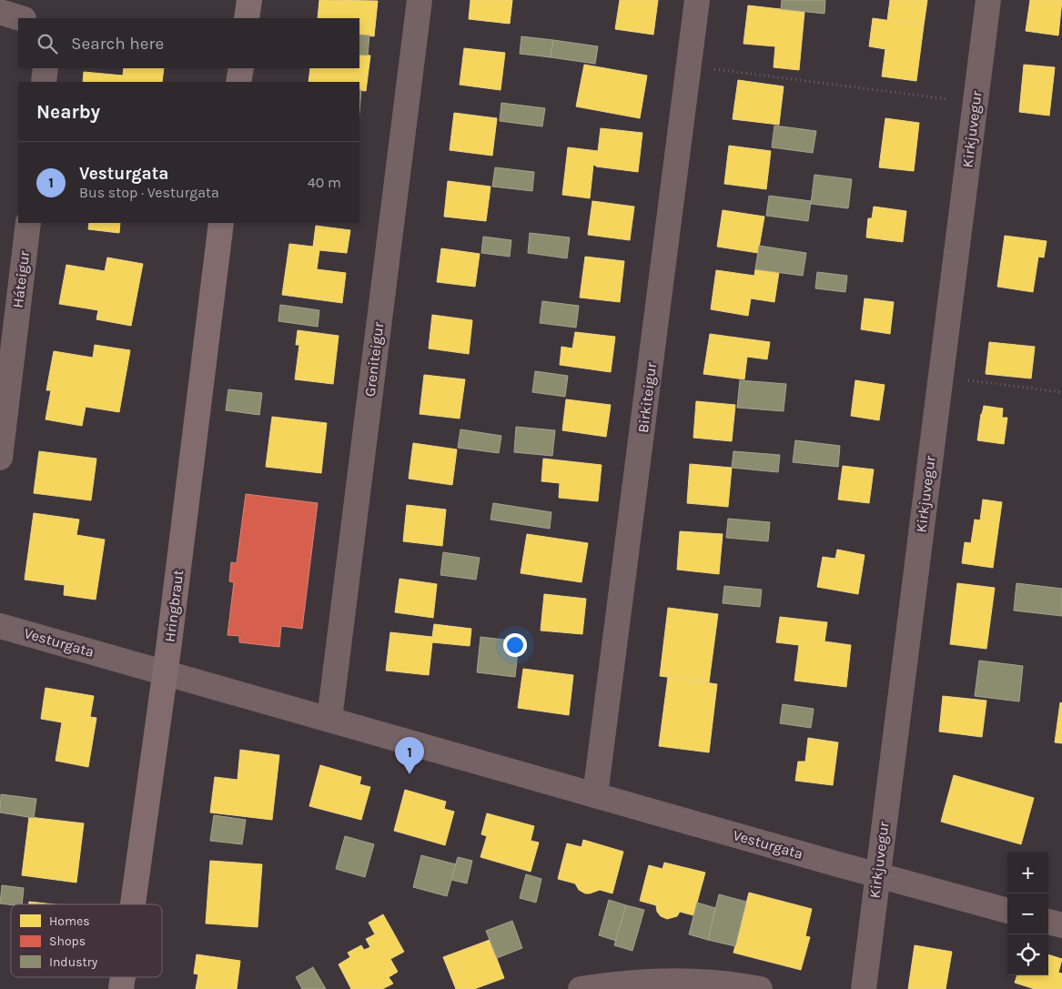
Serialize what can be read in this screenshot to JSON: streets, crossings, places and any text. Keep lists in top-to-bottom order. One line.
{"streets":{"main road":["Hringbraut"],"street":["Kirkjuvegur","Háteigur","Greniteigur","Birkiteigur","Vesturgata"]},"crossings":[["Kirkjuvegur","Vesturgata"],["Greniteigur","Vesturgata"],["Birkiteigur","Vesturgata"],["Hringbraut","Vesturgata"]],"legend":["Homes","Shops","Industry"],"page":{"search":"Search here","heading":"Nearby","list":[{"mark":"1","name":"Vesturgata","note":"Bus stop · Vesturgata","value":"40 m"}],"pins":"1","map_buttons":["+","−"]}}
